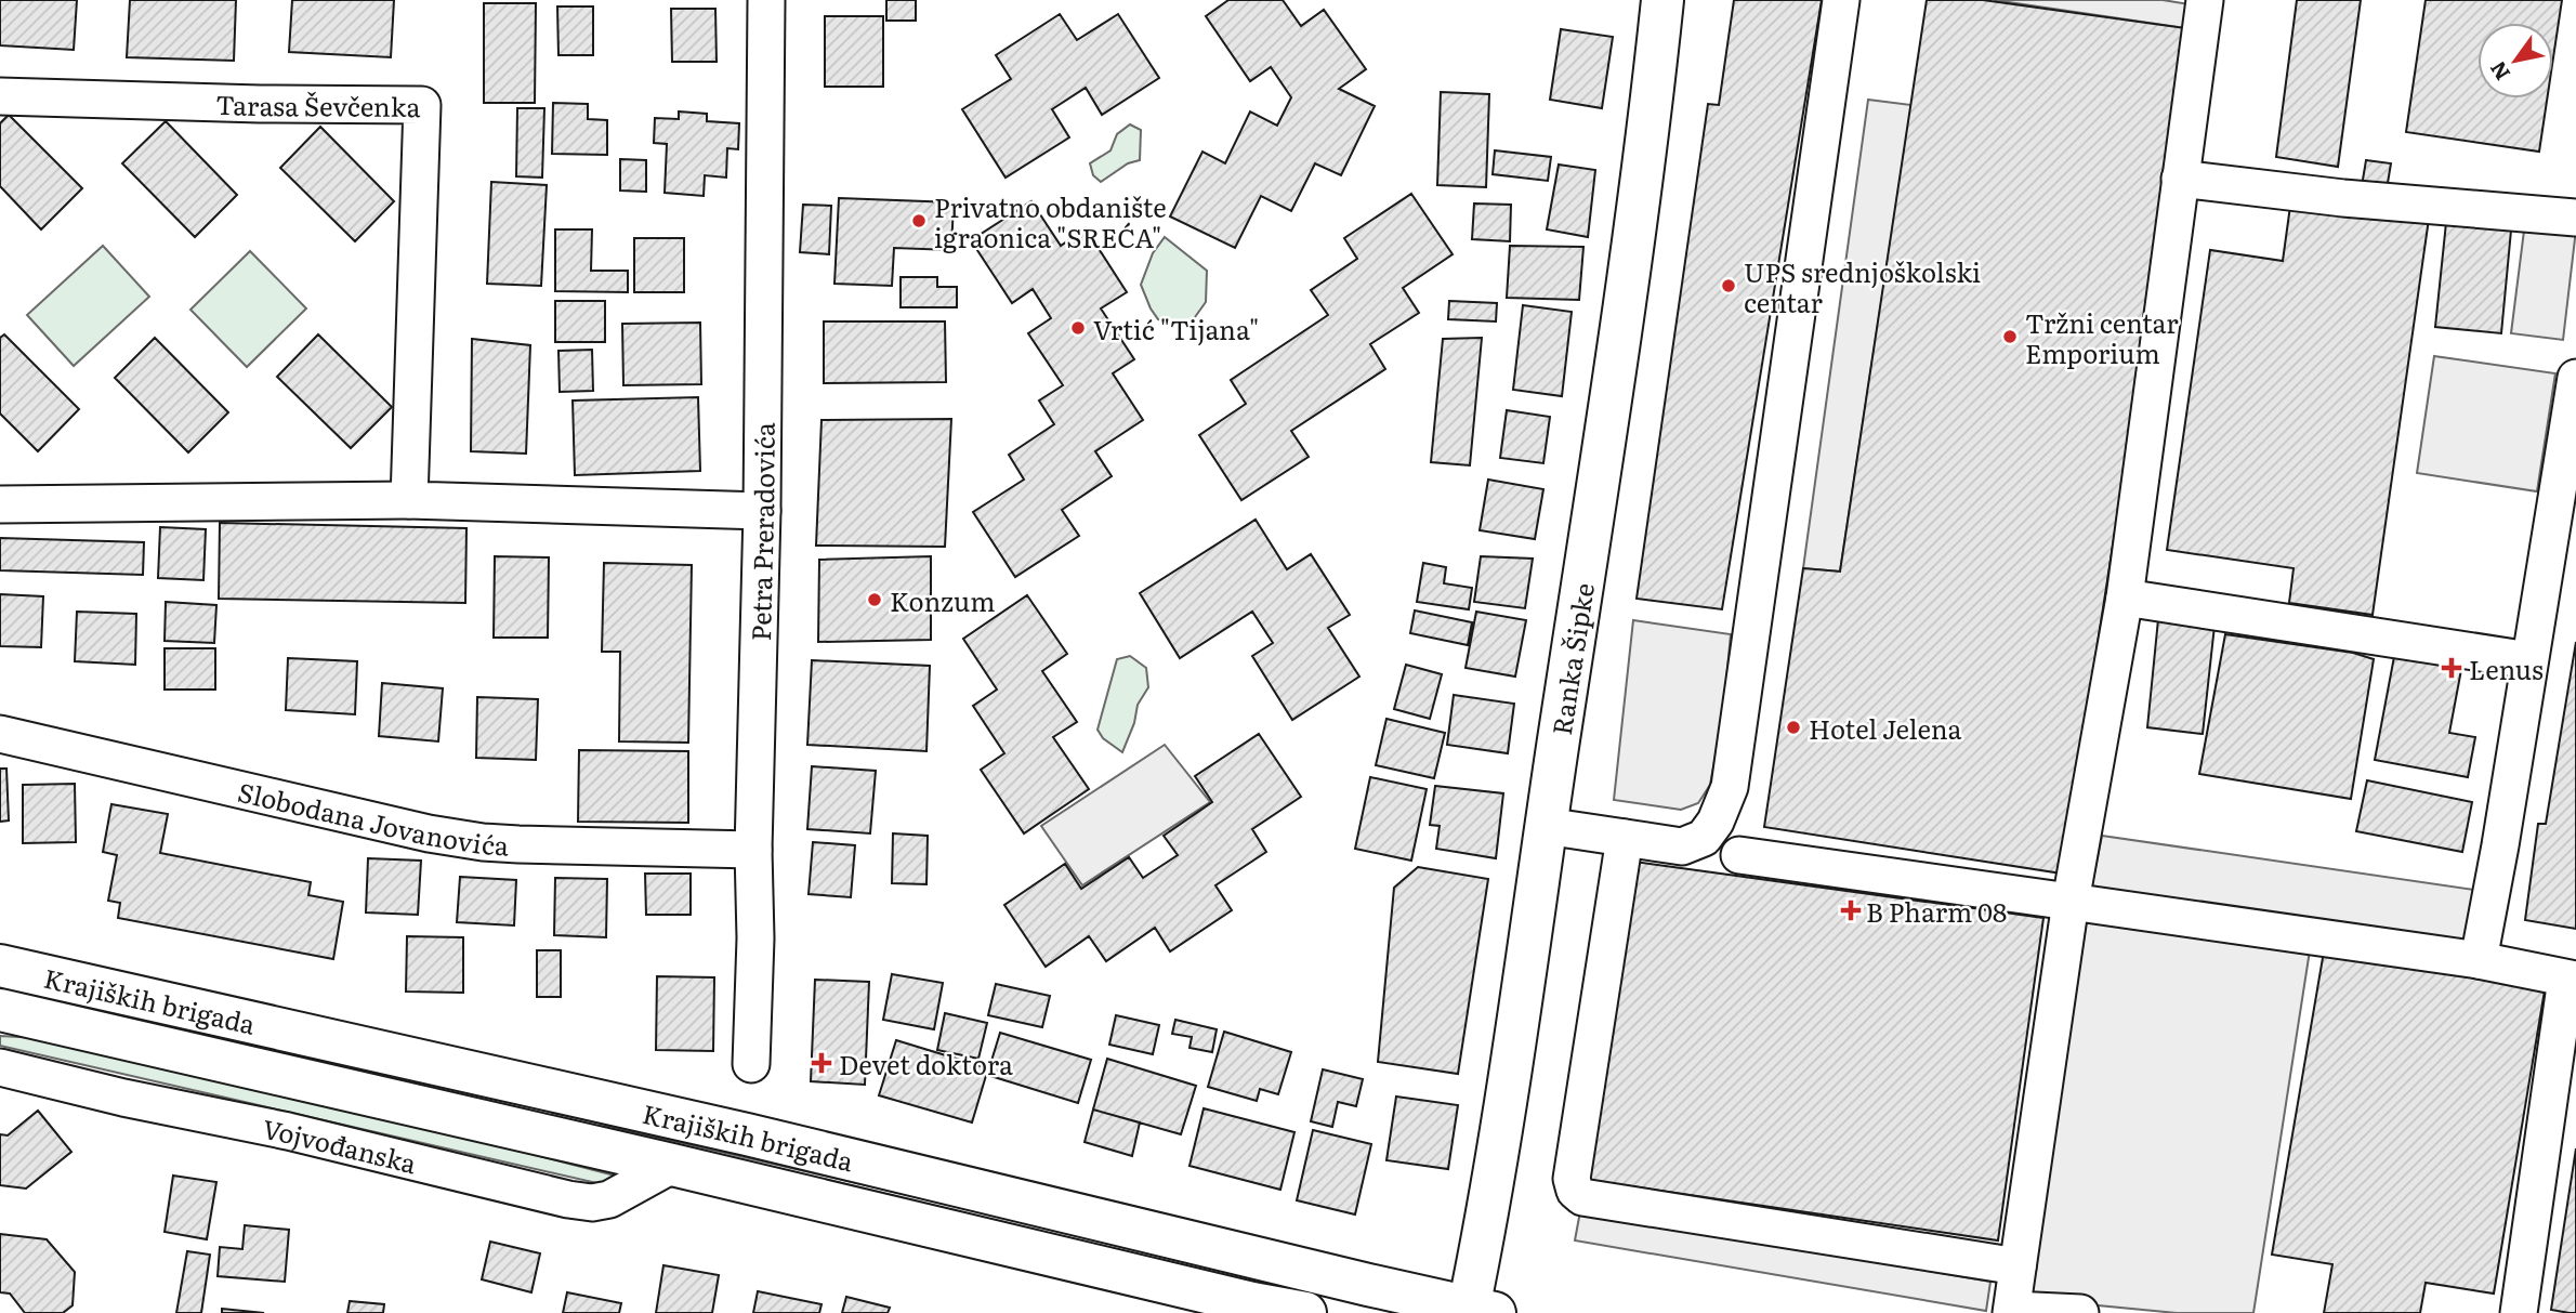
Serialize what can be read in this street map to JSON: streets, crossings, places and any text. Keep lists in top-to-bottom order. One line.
{"streets":{"main road":["Ranka Šipke","Krajiških brigada"],"street":["Tarasa Ševčenka","Petra Preradovića","Slobodana Jovanovića","Vojvođanska"]},"crossings":[["Petra Preradovića","Slobodana Jovanovića"],["Ranka Šipke","Krajiških brigada"],["Krajiških brigada","Vojvođanska"]],"places":{"other":["Privatno obdanište igraonica \"SREĆA\"","UPS srednjoškolski centar","Vrtić \"Tijana\"","Tržni centar Emporium","Konzum","Hotel Jelena"],"health":["Lenus","B Pharm 08","Devet doktora"]},"north":"bottom left"}
